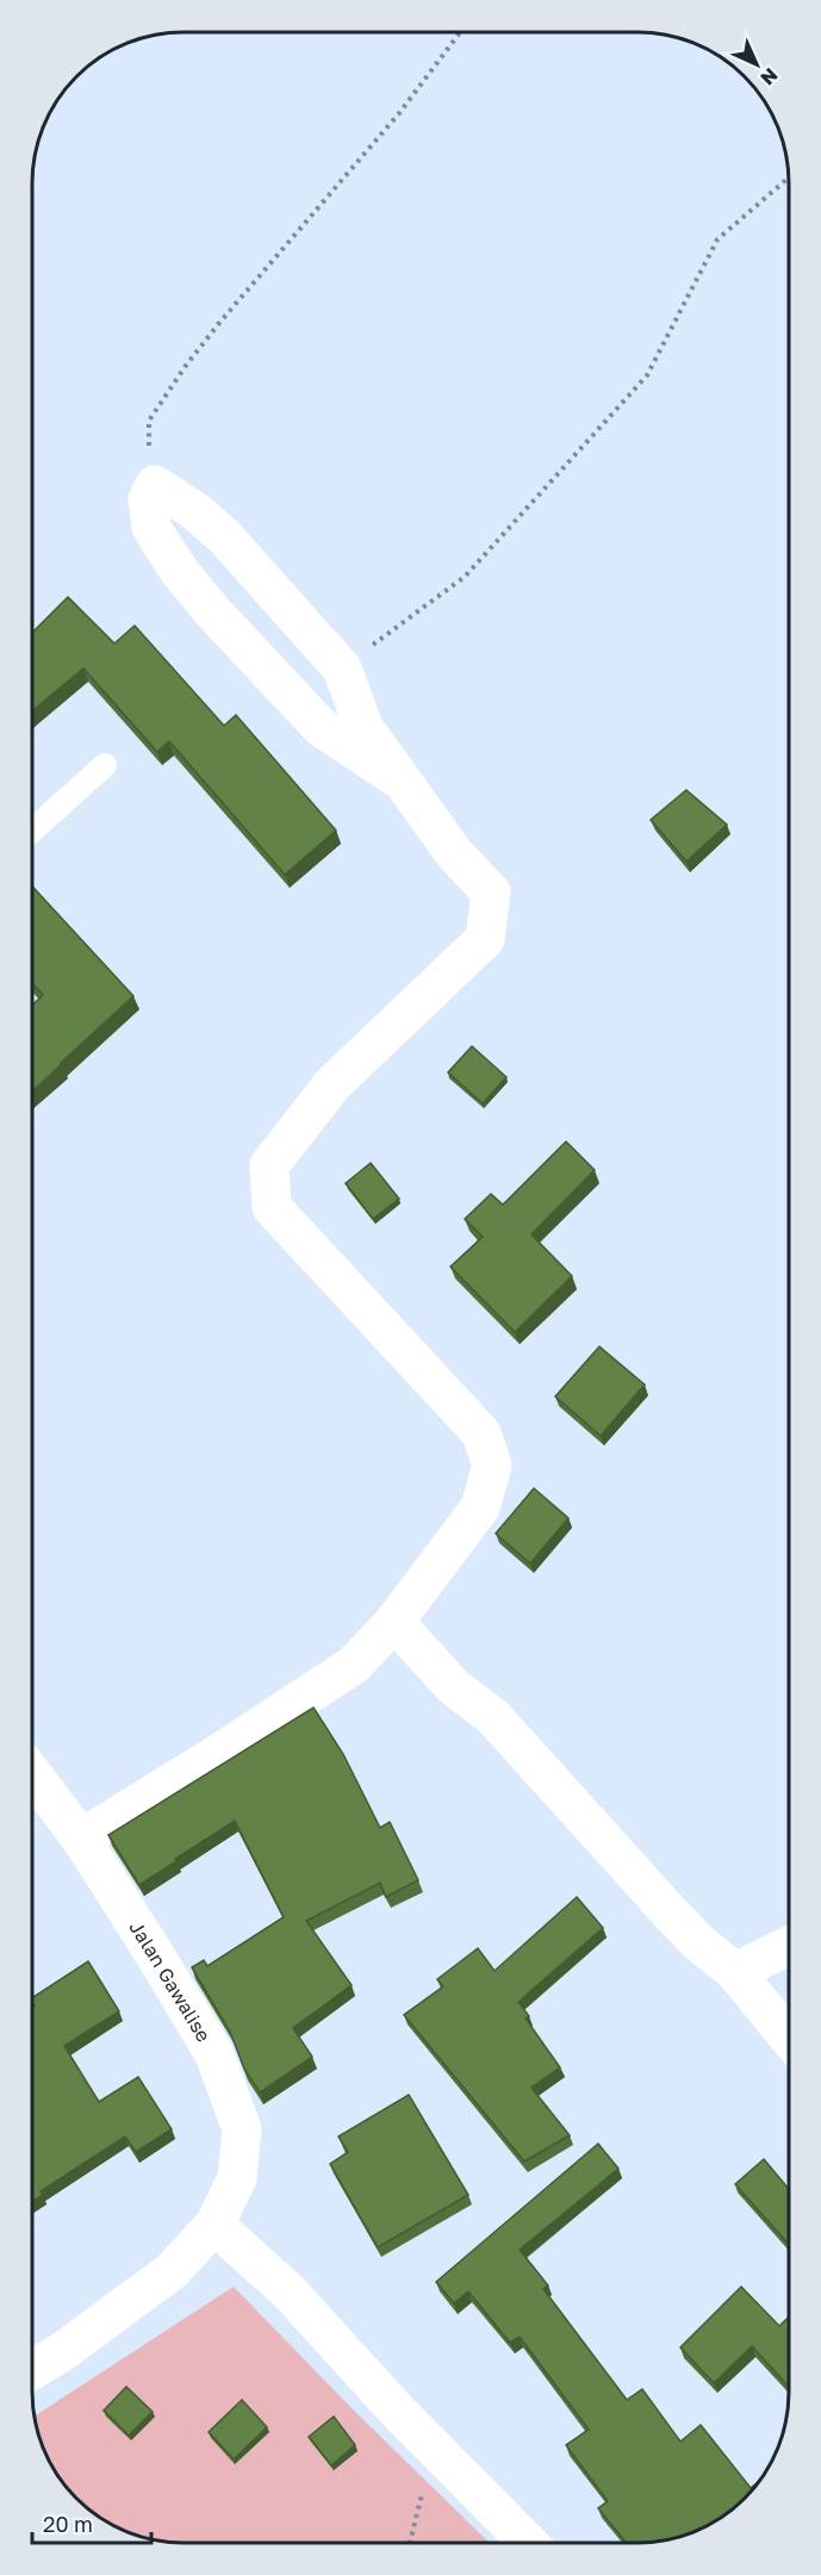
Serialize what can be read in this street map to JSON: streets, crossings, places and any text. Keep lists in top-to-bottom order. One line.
{"streets":{"street":["Jalan Gawalise"]},"scale_bar":"20 m","north":"bottom right"}
